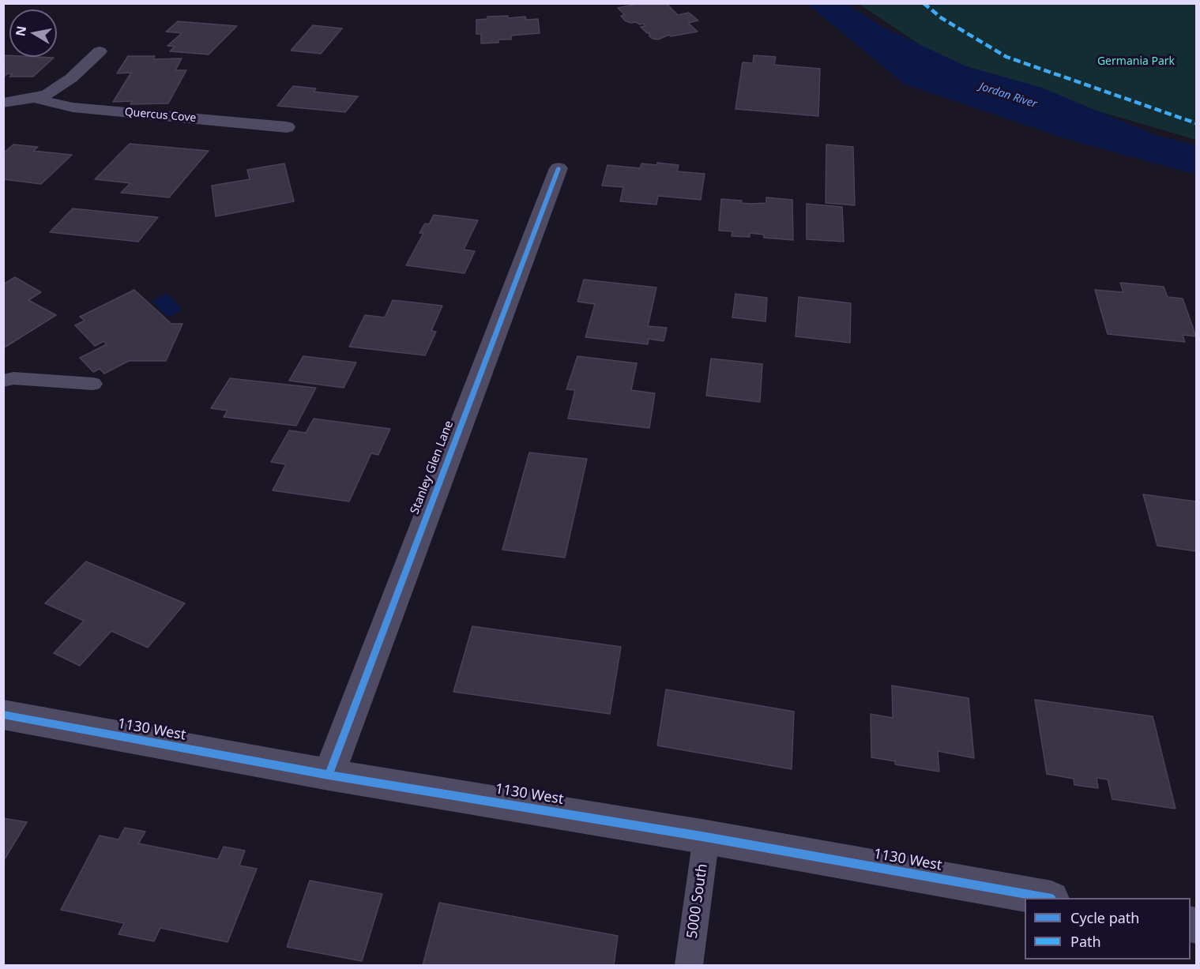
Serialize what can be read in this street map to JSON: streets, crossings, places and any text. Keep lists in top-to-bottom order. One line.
{"streets":{"street":["Quercus Cove","Stanley Glen Lane","1130 West"],"lane":["5000 South"]},"crossings":[["Stanley Glen Lane","1130 West"],["1130 West","5000 South"]],"water":["Jordan River"],"parks":["Germania Park"],"legend":["Cycle path","Path"],"north":"left"}
